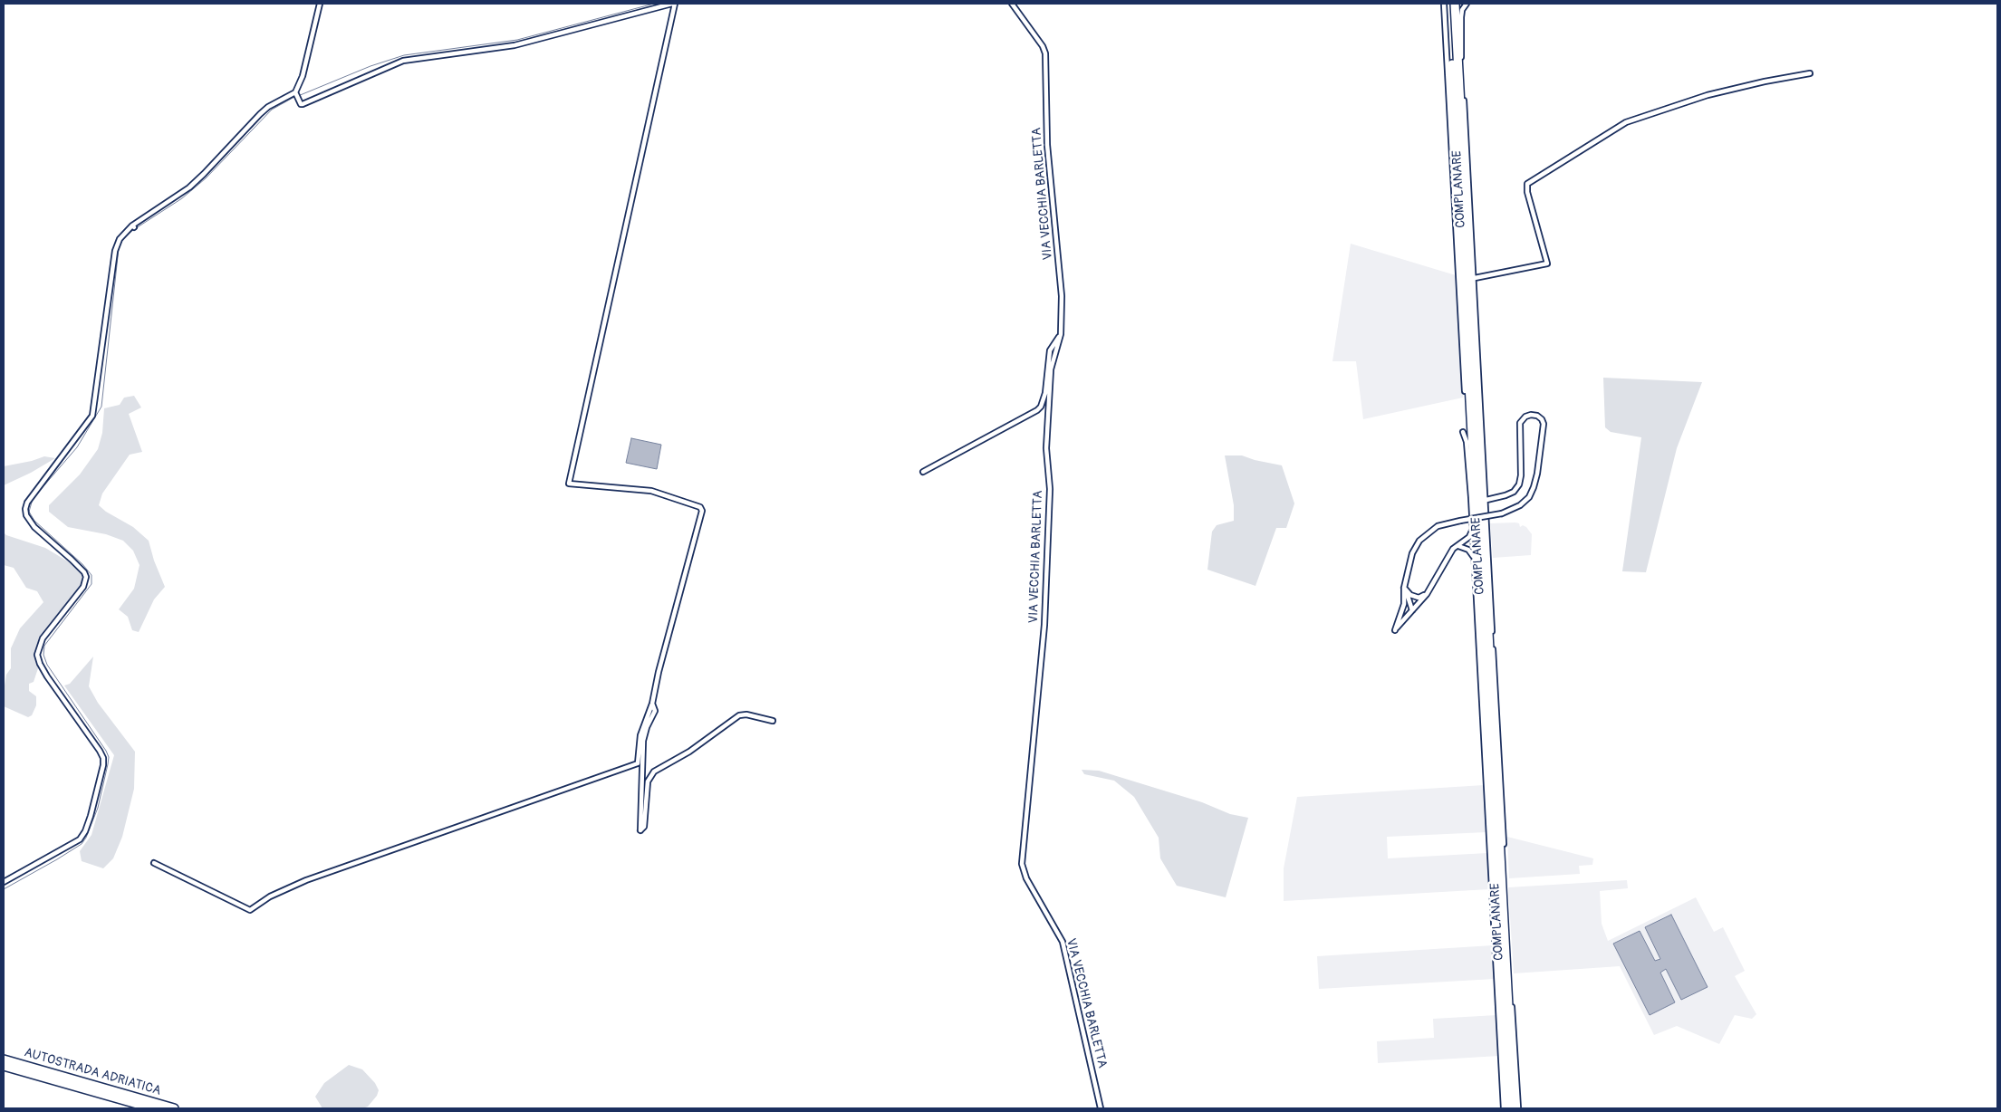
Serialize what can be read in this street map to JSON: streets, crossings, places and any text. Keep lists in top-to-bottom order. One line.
{"streets":{"highway":["AUTOSTRADA ADRIATICA"],"street":["COMPLANARE","VIA VECCHIA BARLETTA"]}}
